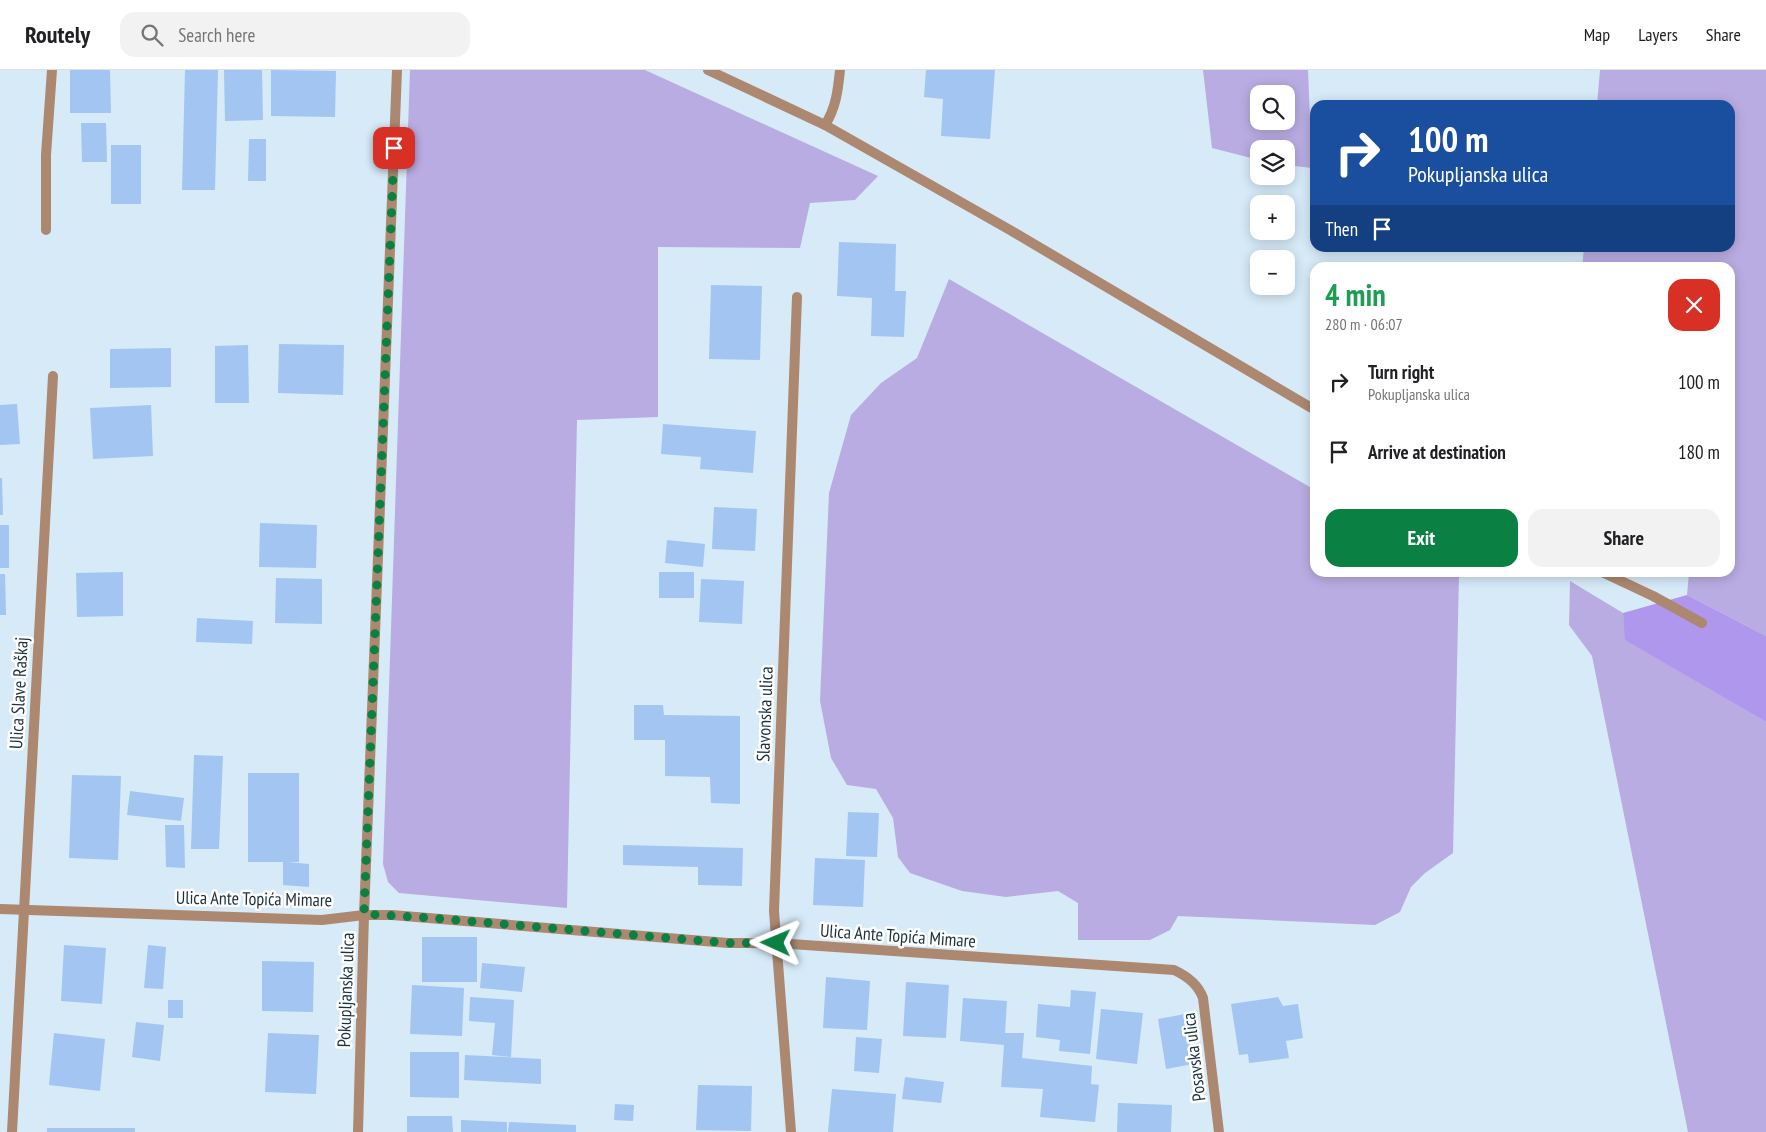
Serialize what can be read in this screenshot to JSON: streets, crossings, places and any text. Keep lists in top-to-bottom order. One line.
{"streets":{"street":["Ulica Slave Raškaj","Slavonska ulica","Ulica Ante Topića Mimare","Pokupljanska ulica","Posavska ulica"]},"crossings":[["Ulica Slave Raškaj","Ulica Ante Topića Mimare"],["Slavonska ulica","Ulica Ante Topića Mimare"],["Ulica Ante Topića Mimare","Pokupljanska ulica"],["Ulica Ante Topića Mimare","Posavska ulica"]],"page":{"header":"Routely","search":"Search here","nav":["Map","Layers","Share"],"map_buttons":["+","−"],"turn":["100 m","Pokupljanska ulica"],"then":"Then","heading":["4 min","280 m · 06:07"],"list":[{"name":"Turn right","note":"Pokupljanska ulica","value":"100 m"},{"name":"Arrive at destination","value":"180 m"}],"buttons":["Exit","Share"]}}
